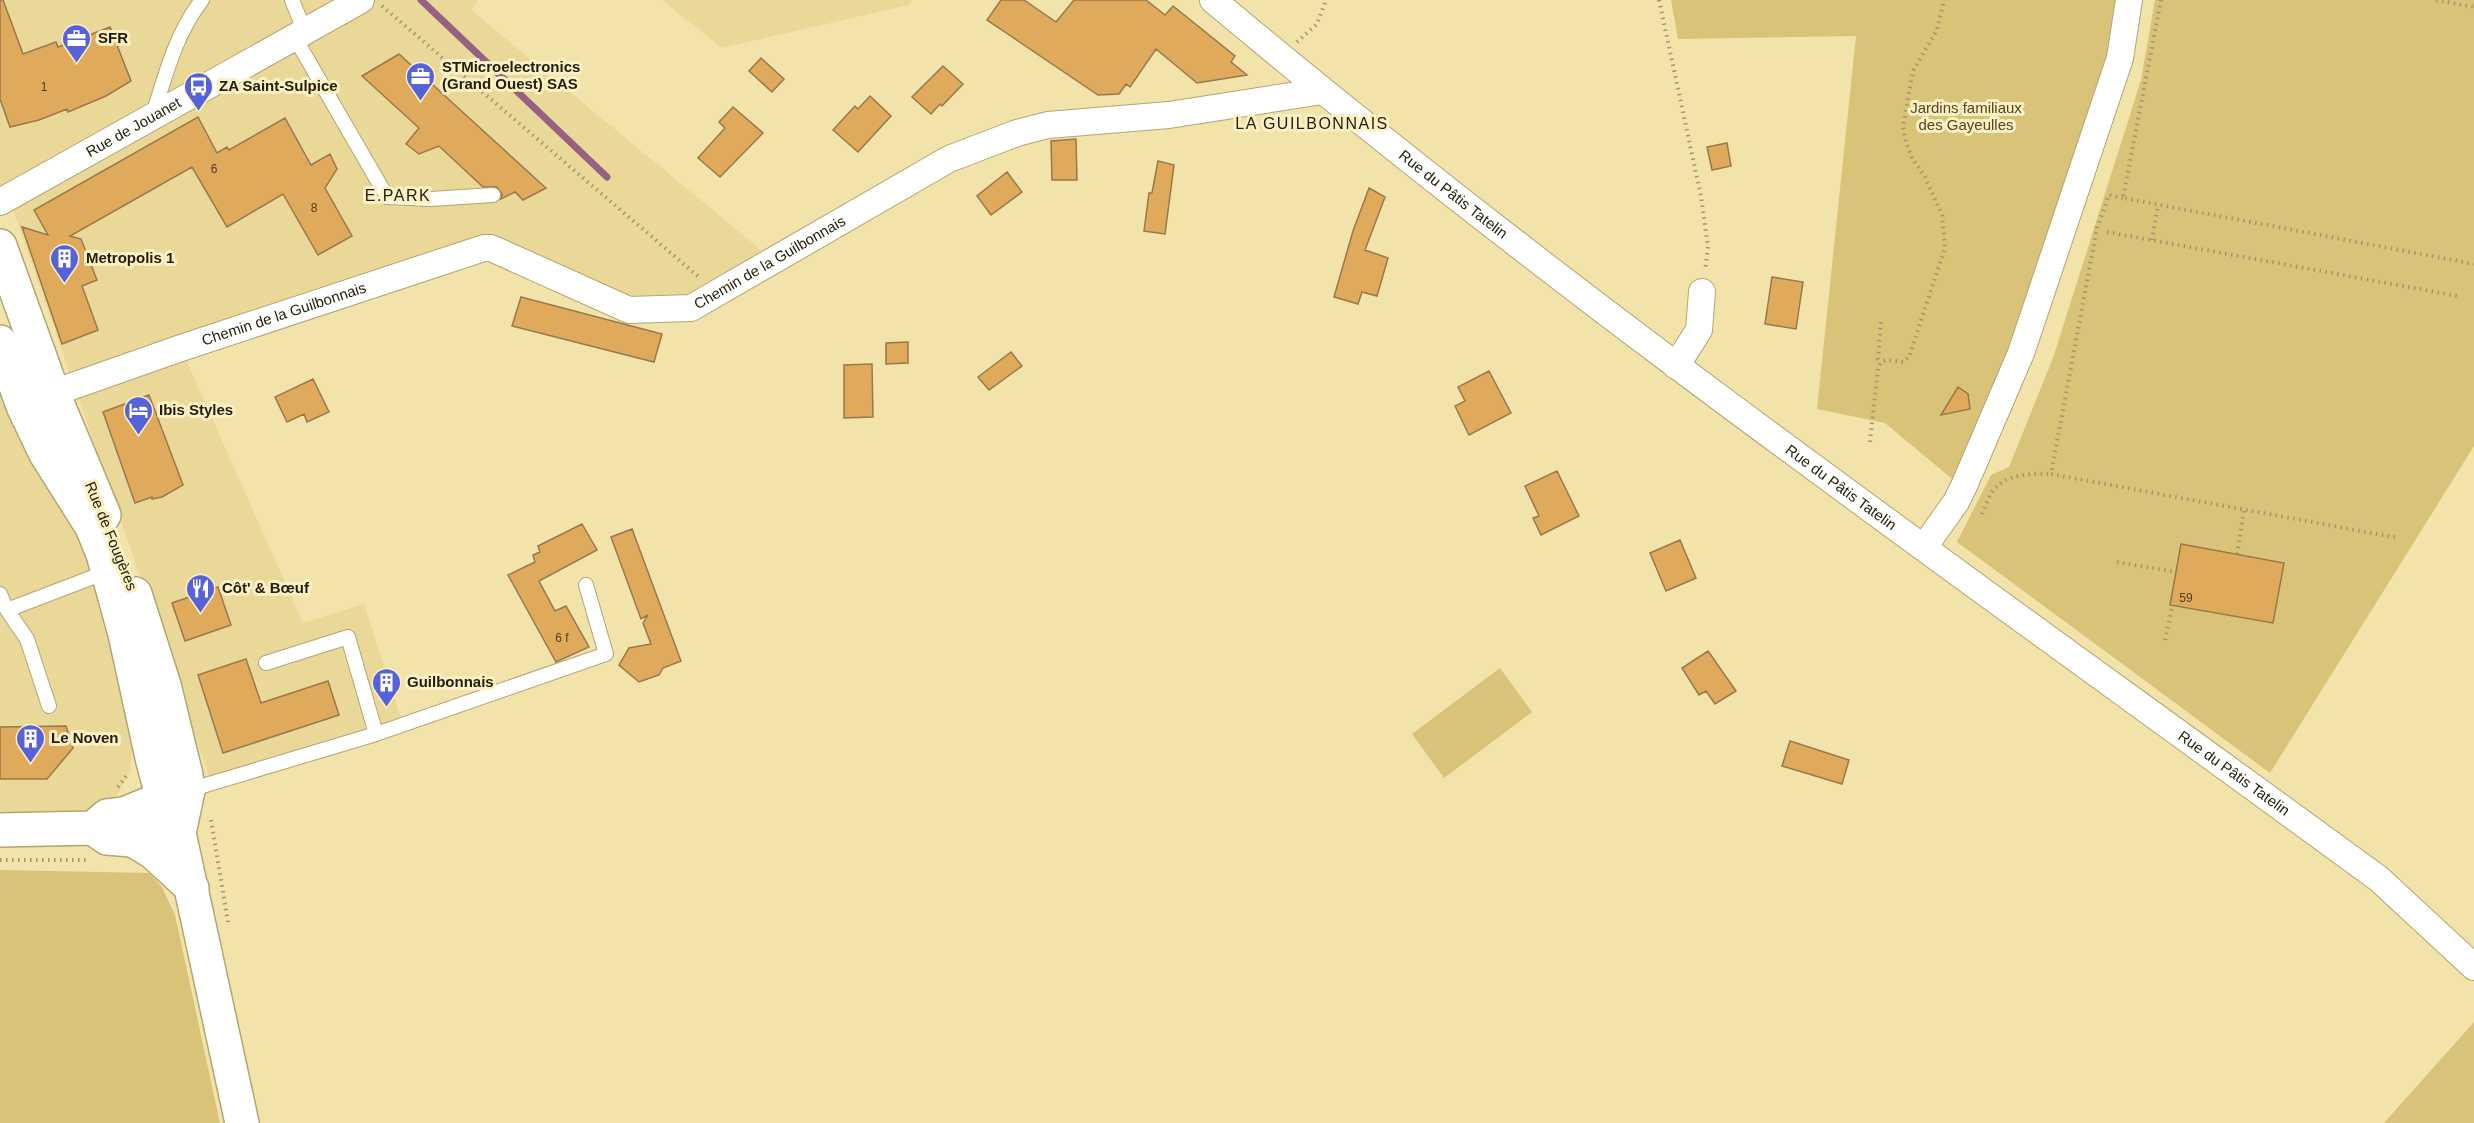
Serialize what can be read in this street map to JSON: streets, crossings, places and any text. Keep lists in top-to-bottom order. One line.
{"streets":{"main road":["Rue de Fougères"],"street":["Rue de Jouanet","Rue du Pâtis Tatelin","Chemin de la Guilbonnais"]},"crossings":[["Rue du Pâtis Tatelin","Chemin de la Guilbonnais"],["Chemin de la Guilbonnais","Rue de Fougères"]],"districts":["LA GUILBONNAIS","E.PARK"],"parks":["Jardins familiaux des Gayeulles"],"places":{"office":["SFR","STMicroelectronics (Grand Ouest) SAS"],"bus stop":["ZA Saint-Sulpice"],"building":["Metropolis 1","Guilbonnais","Le Noven"],"hotel":["Ibis Styles"],"restaurant":["Côt' & Bœuf"]},"house_numbers":["1","6","8","59","6 f"]}
